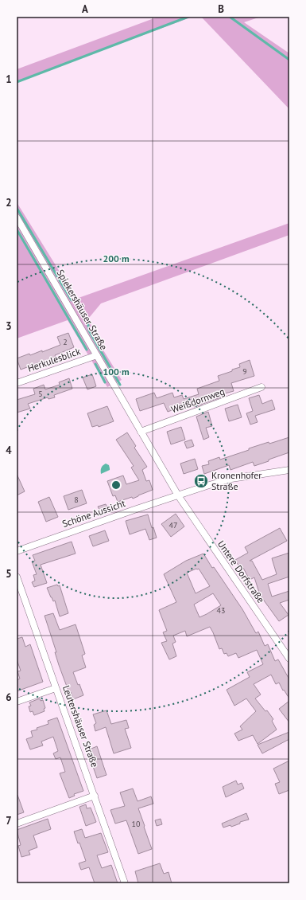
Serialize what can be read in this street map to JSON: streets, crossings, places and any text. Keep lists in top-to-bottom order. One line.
{"streets":{"street":["Spiekershäuser Straße","Herkulesblick","Weißdornweg","Schöne Aussicht","Untere Dorfstraße","Leutershäuser Straße"]},"crossings":[["Spiekershäuser Straße","Herkulesblick"],["Spiekershäuser Straße","Weißdornweg"],["Spiekershäuser Straße","Schöne Aussicht"],["Spiekershäuser Straße","Untere Dorfstraße"],["Schöne Aussicht","Untere Dorfstraße"]],"places":{"bus stop":["Kronenhofer Straße"]},"house_numbers":["2","9","5","8","47","43","10"],"grid":{"columns":["A","B"],"rows":["1","2","3","4","5","6","7"]},"rings":["200 m","100 m"]}
